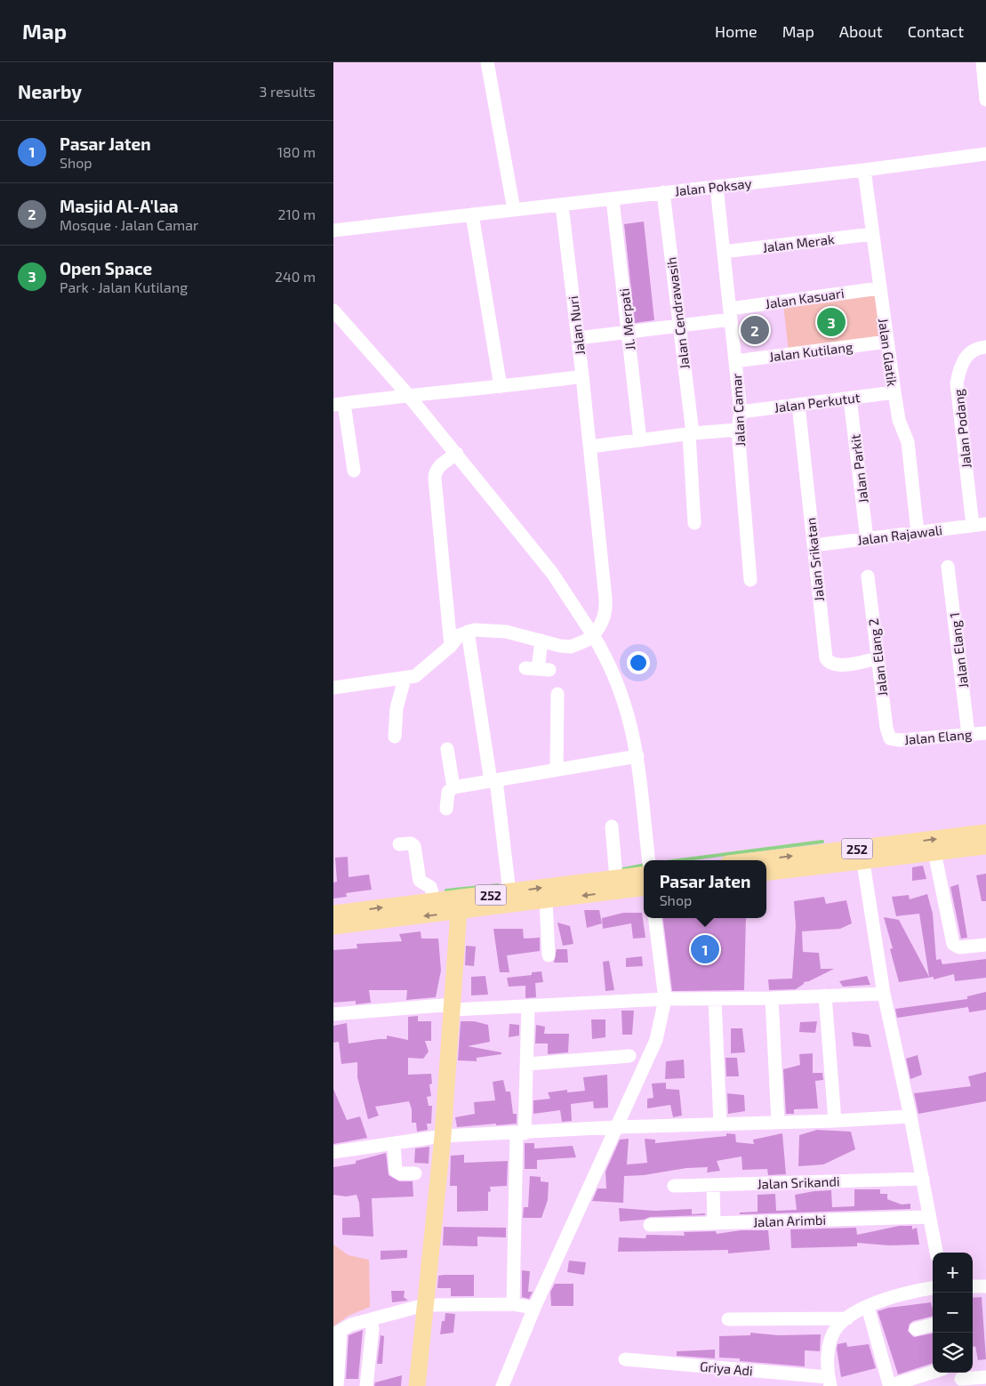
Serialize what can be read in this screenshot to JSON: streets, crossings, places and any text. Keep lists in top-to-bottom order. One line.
{"streets":{"main road":["252"],"street":["Jalan Poksay","Jalan Merak","Jalan Kasuari","Jalan Cendrawasih","Jl. Merpati","Jalan Nuri","Jalan Kutilang","Jalan Glatik","Jalan Perkutut","Jalan Camar","Jalan Podang","Jalan Parkit","Jalan Rajawali","Jalan Srikatan","Jalan Elang 1","Jalan Elang 2","Jalan Elang","Jalan Srikandi","Jalan Arimbi","Griya Adi"]},"crossings":[["Jalan Poksay","Jalan Cendrawasih"],["Jalan Poksay","Jl. Merpati"],["Jalan Poksay","Jalan Nuri"],["Jalan Poksay","Jalan Glatik"],["Jalan Poksay","Jalan Camar"],["Jalan Merak","Jalan Glatik"],["Jalan Merak","Jalan Camar"],["Jalan Kasuari","Jalan Cendrawasih"],["Jalan Kasuari","Jl. Merpati"],["Jalan Kasuari","Jalan Nuri"],["Jalan Kasuari","Jalan Glatik"],["Jalan Kasuari","Jalan Camar"],["Jalan Kutilang","Jalan Glatik"],["Jalan Kutilang","Jalan Camar"],["Jalan Glatik","Jalan Perkutut"],["Jalan Glatik","Jalan Rajawali"],["Jalan Perkutut","Jalan Camar"],["Jalan Perkutut","Jalan Parkit"],["Jalan Perkutut","Jalan Srikatan"],["Jalan Podang","Jalan Rajawali"],["Jalan Parkit","Jalan Rajawali"],["Jalan Rajawali","Jalan Srikatan"],["Jalan Srikatan","Jalan Elang 2"],["Jalan Elang 1","Jalan Elang"],["Jalan Elang 2","Jalan Elang"]],"page":{"header":"Map","nav":["Home","Map","About","Contact"],"heading":["Nearby","3 results"],"list":[{"mark":"1","name":"Pasar Jaten","note":"Shop","value":"180 m"},{"mark":"2","name":"Masjid Al-A'laa","note":"Mosque · Jalan Camar","value":"210 m"},{"mark":"3","name":"Open Space","note":"Park · Jalan Kutilang","value":"240 m"}],"pins":["3","2","1"],"popup":["Pasar Jaten","Shop"],"map_buttons":["+","−"]}}
